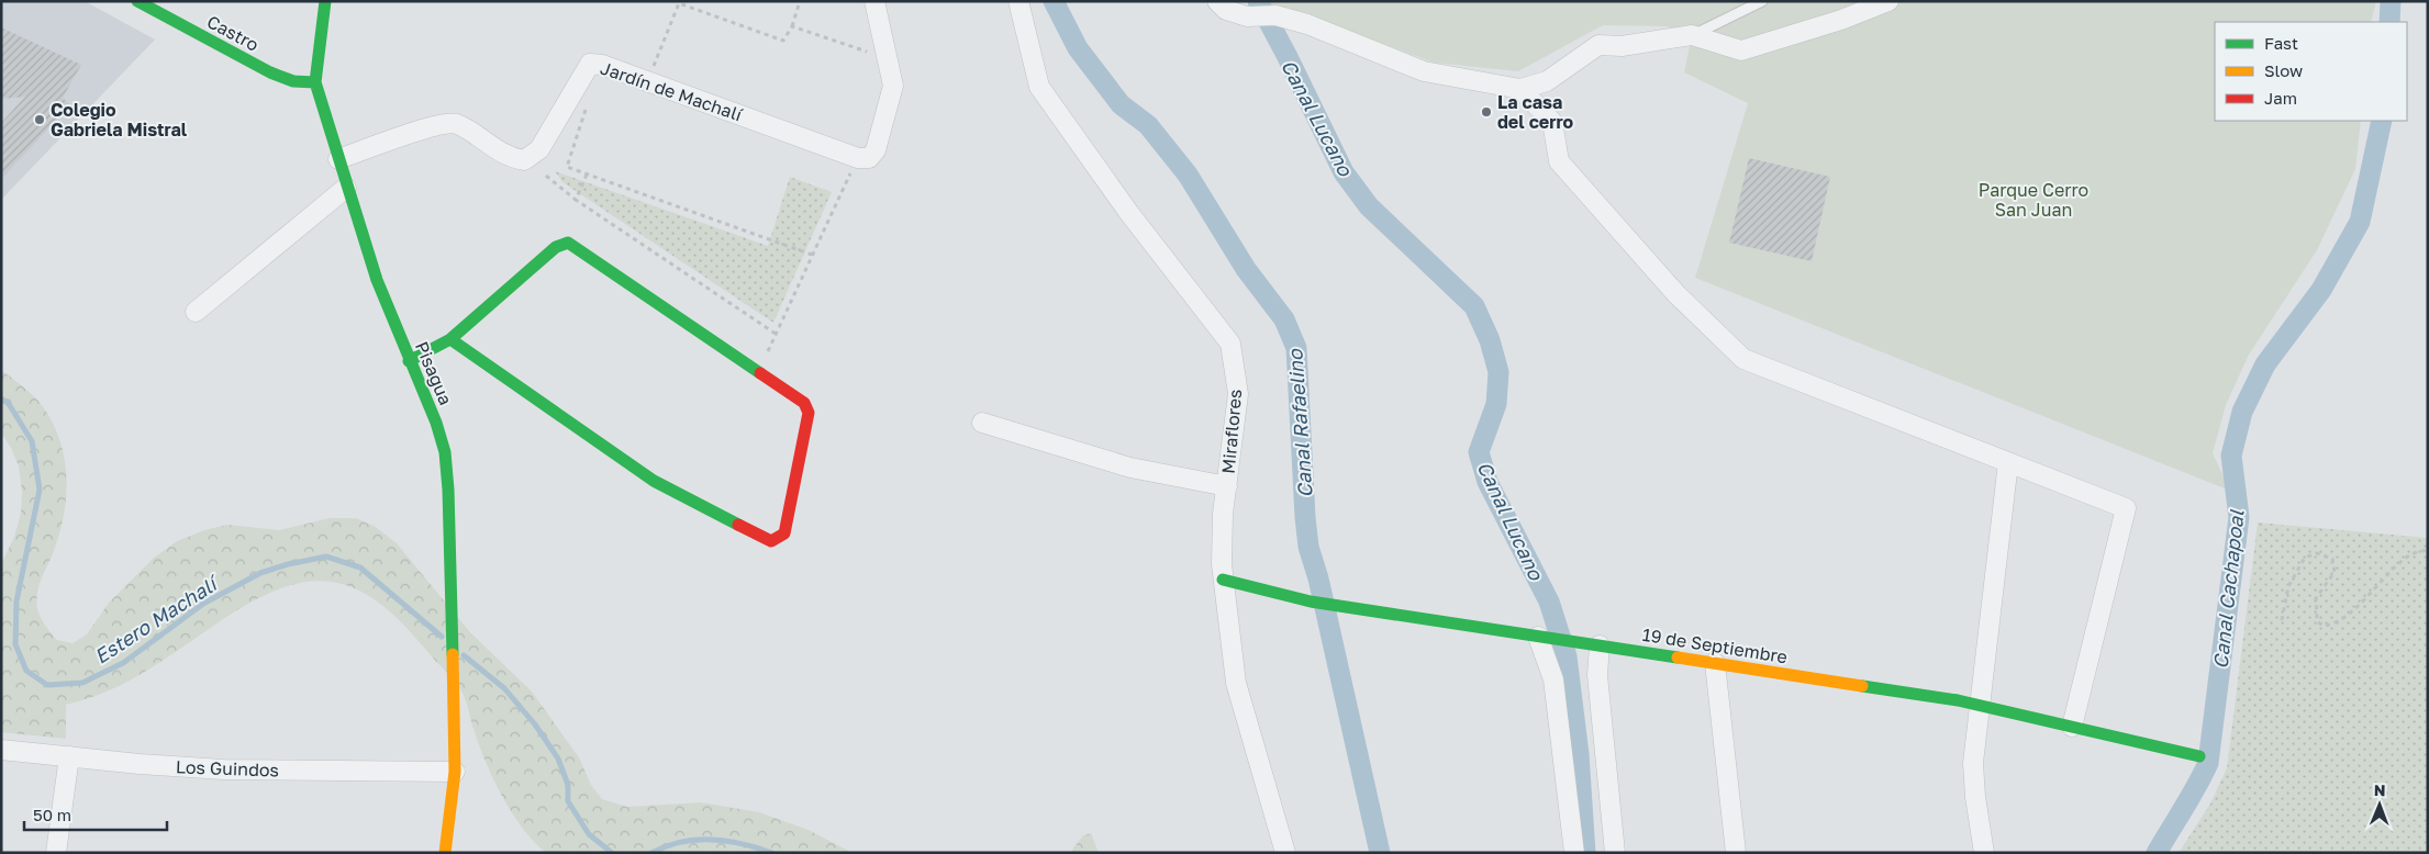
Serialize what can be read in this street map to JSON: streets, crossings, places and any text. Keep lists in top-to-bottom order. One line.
{"streets":{"street":["Castro","Jardín de Machalí","Pisagua","Miraflores","19 de Septiembre","Los Guindos"]},"crossings":[["Castro","Pisagua"],["Jardín de Machalí","Pisagua"],["Pisagua","Los Guindos"],["Miraflores","19 de Septiembre"]],"water":["Canal Lucano","Canal Rafaelino","Canal Cachapoal","Estero Machalí"],"parks":["Parque Cerro San Juan"],"places":["La casa del cerro","Colegio Gabriela Mistral"],"legend":["Fast","Slow","Jam"],"scale_bar":"50 m","north":"top"}
